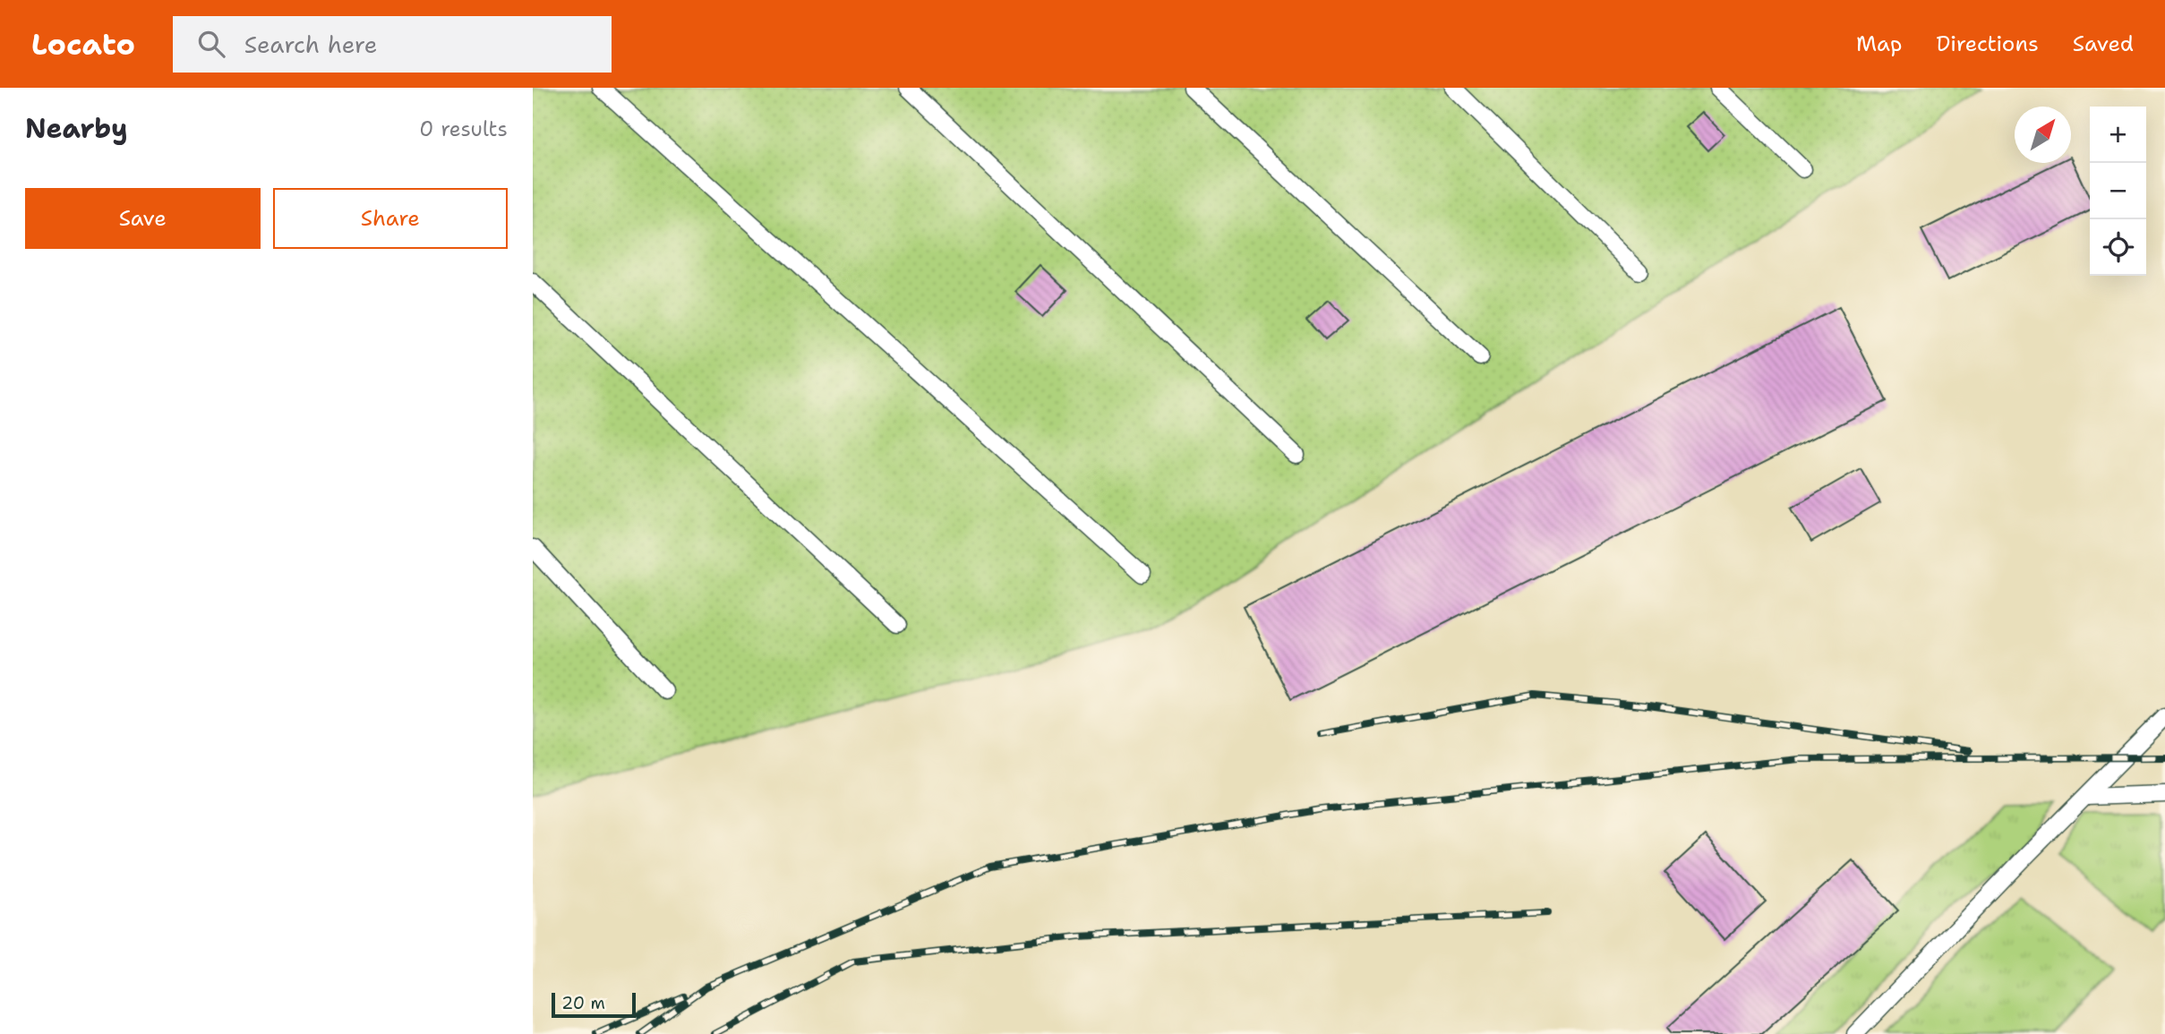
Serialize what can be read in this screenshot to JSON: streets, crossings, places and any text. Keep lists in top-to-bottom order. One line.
{"scale_bar":"20 m","north":"top right","page":{"header":"Locato","search":"Search here","nav":["Map","Directions","Saved"],"heading":["Nearby","0 results"],"map_buttons":["+","−"],"buttons":["Save","Share"],"scale":"20 m"}}
